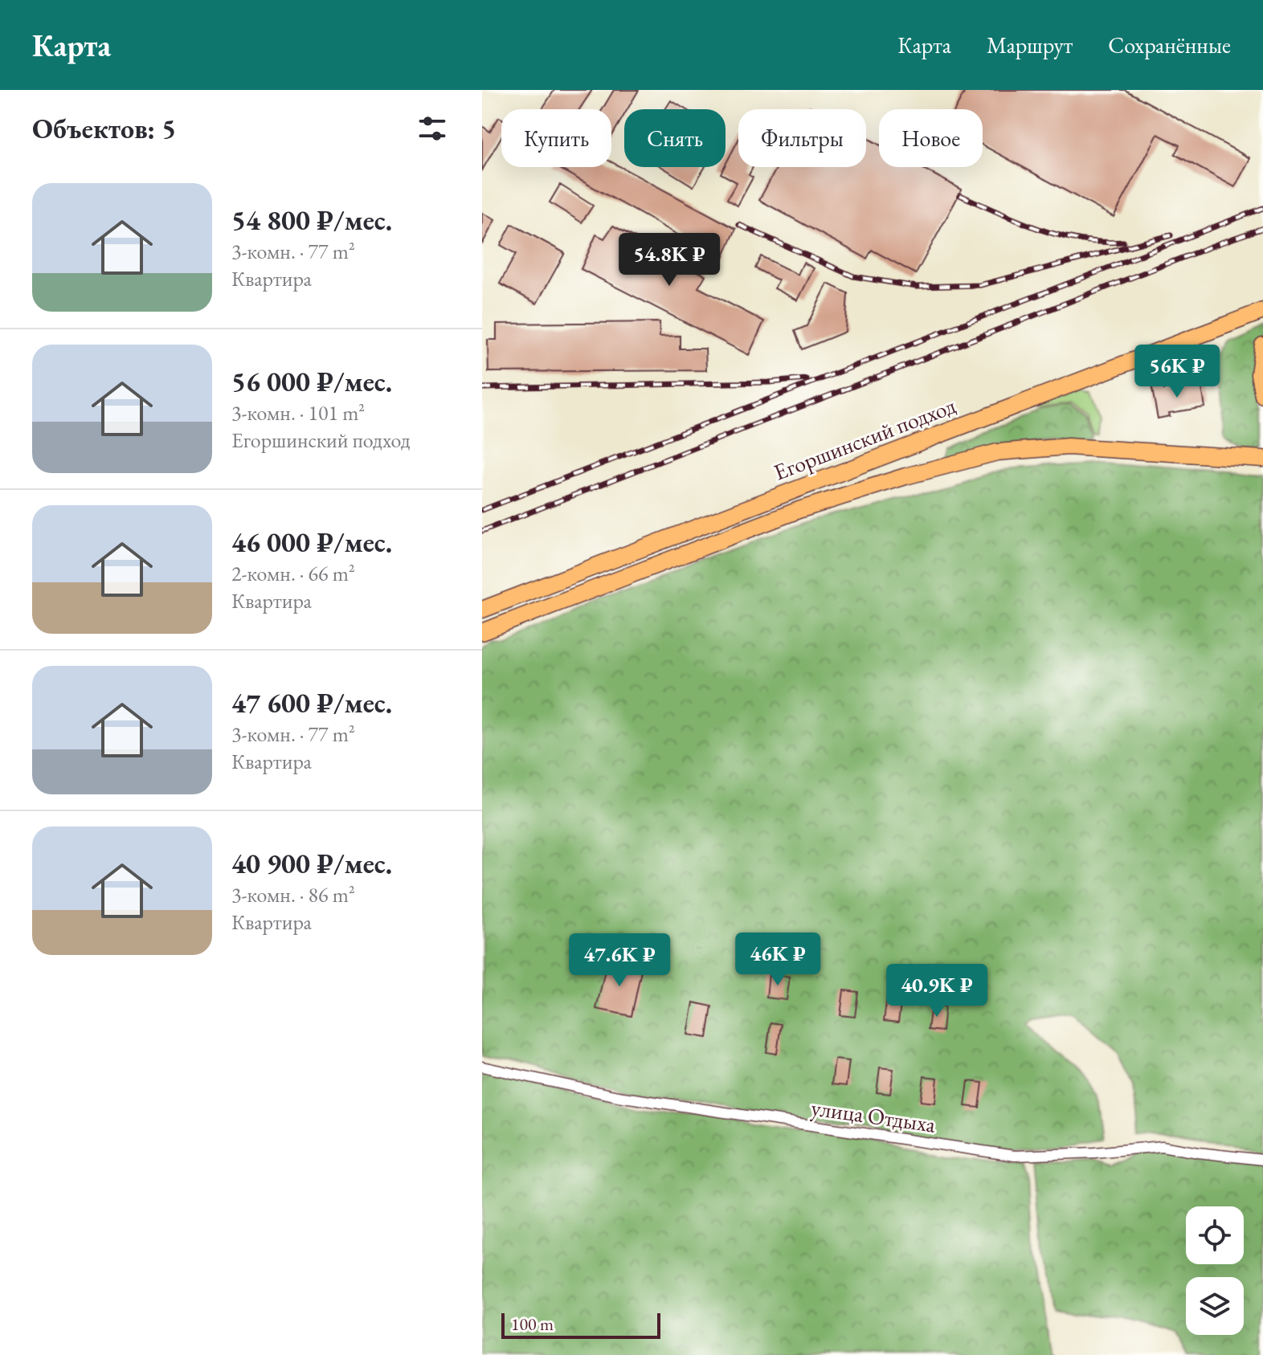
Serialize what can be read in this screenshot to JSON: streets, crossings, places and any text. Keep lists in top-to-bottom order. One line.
{"streets":{"main road":["Егоршинский подход"],"street":["улица Отдыха"]},"scale_bar":"100 m","page":{"header":"Карта","nav":["Карта","Маршрут","Сохранённые"],"heading":"Объектов: 5","chip":["Купить","Снять","Фильтры","Новое"],"list":[{"name":"54 800 ₽/мес.","note":"3-комн. · 77 m² · Квартира"},{"name":"56 000 ₽/мес.","note":"3-комн. · 101 m² · Егоршинский подход"},{"name":"46 000 ₽/мес.","note":"2-комн. · 66 m² · Квартира"},{"name":"47 600 ₽/мес.","note":"3-комн. · 77 m² · Квартира"},{"name":"40 900 ₽/мес.","note":"3-комн. · 86 m² · Квартира"}],"price":["54.8K ₽","56K ₽","46K ₽","47.6K ₽","40.9K ₽"],"scale":"100 m"}}
